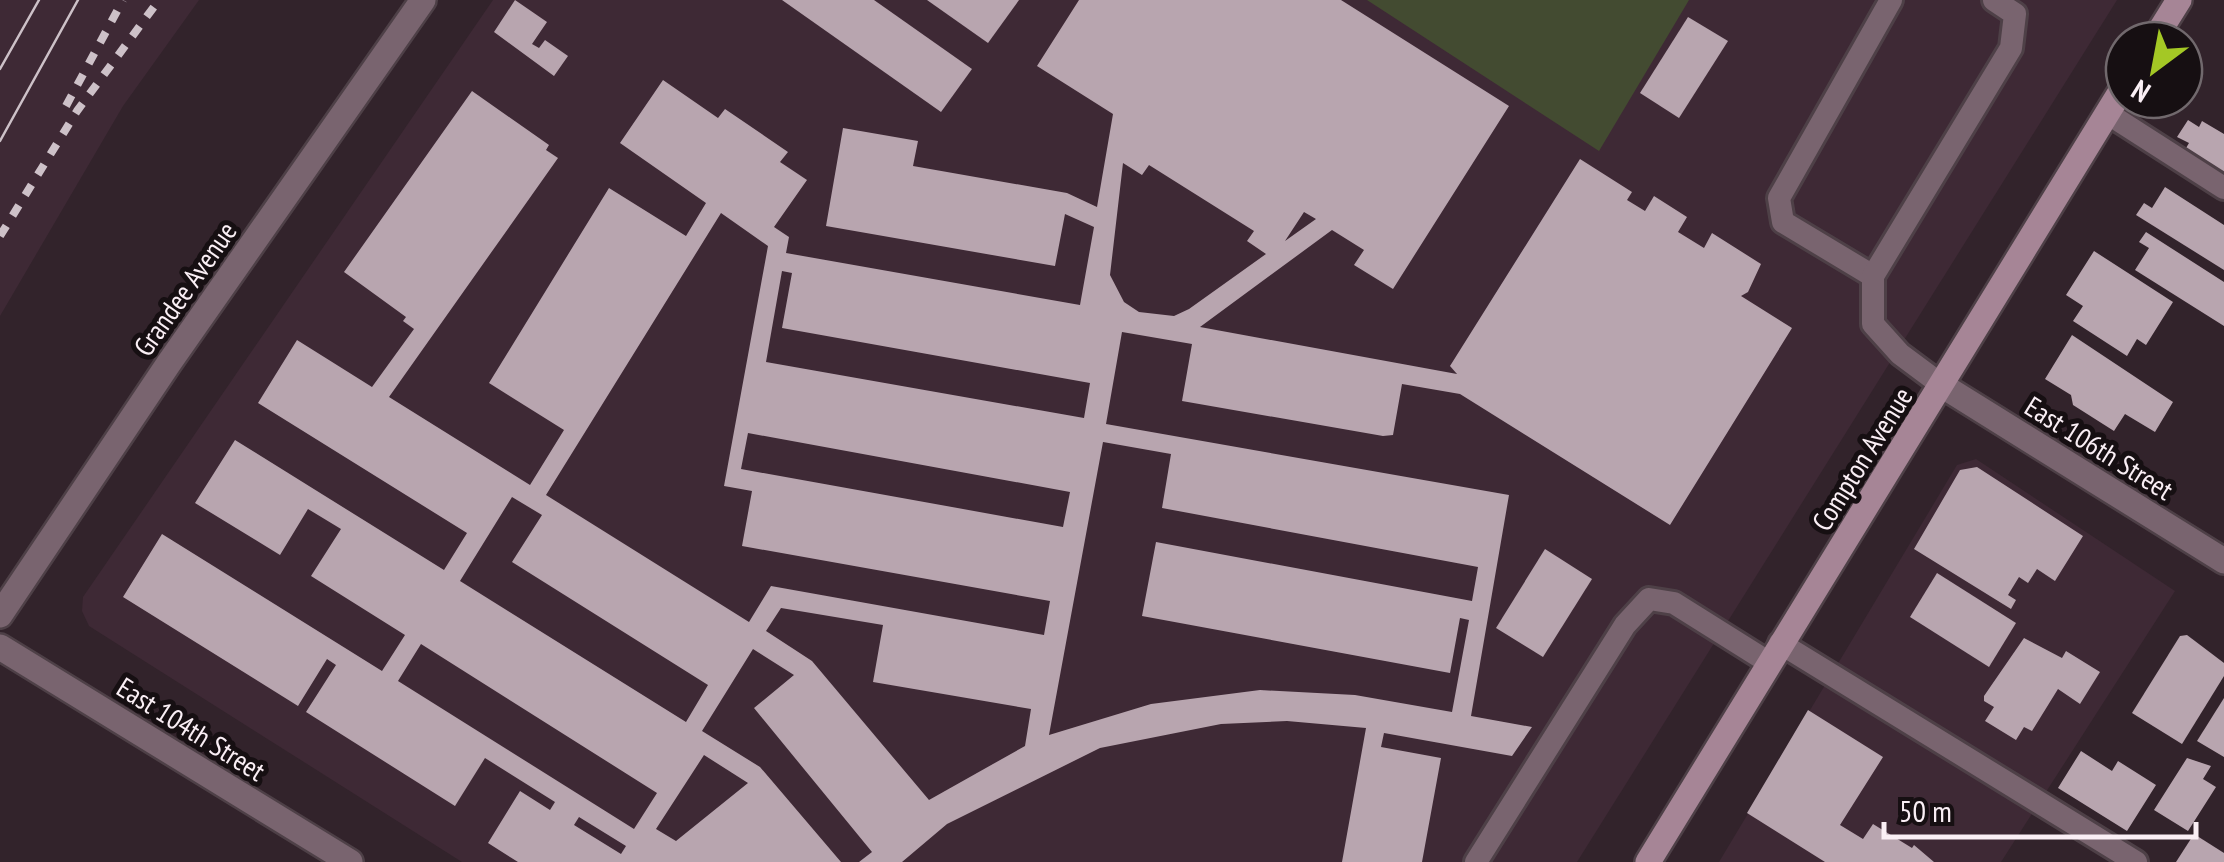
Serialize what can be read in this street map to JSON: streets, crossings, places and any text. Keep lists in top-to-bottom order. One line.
{"streets":{"main road":["Compton Avenue"],"street":["Grandee Avenue","East 106th Street","East 104th Street"]},"crossings":[["East 106th Street","Compton Avenue"]],"scale_bar":"50 m","north":"bottom left"}
